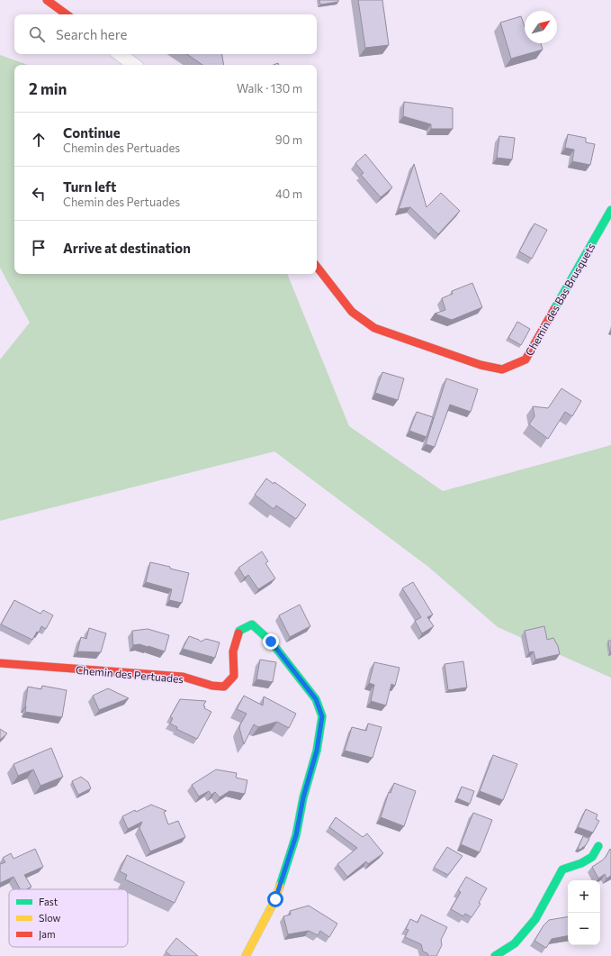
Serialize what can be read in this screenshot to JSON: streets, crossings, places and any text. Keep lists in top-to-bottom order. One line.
{"streets":{"street":["Chemin des Bas Brusquets","Chemin des Pertuades"]},"legend":["Fast","Slow","Jam"],"north":"top right","page":{"search":"Search here","heading":["2 min","Walk · 130 m"],"list":[["Continue","Chemin des Pertuades","90 m"],["Turn left","Chemin des Pertuades","40 m"],"Arrive at destination"],"map_buttons":["+","−"]}}
